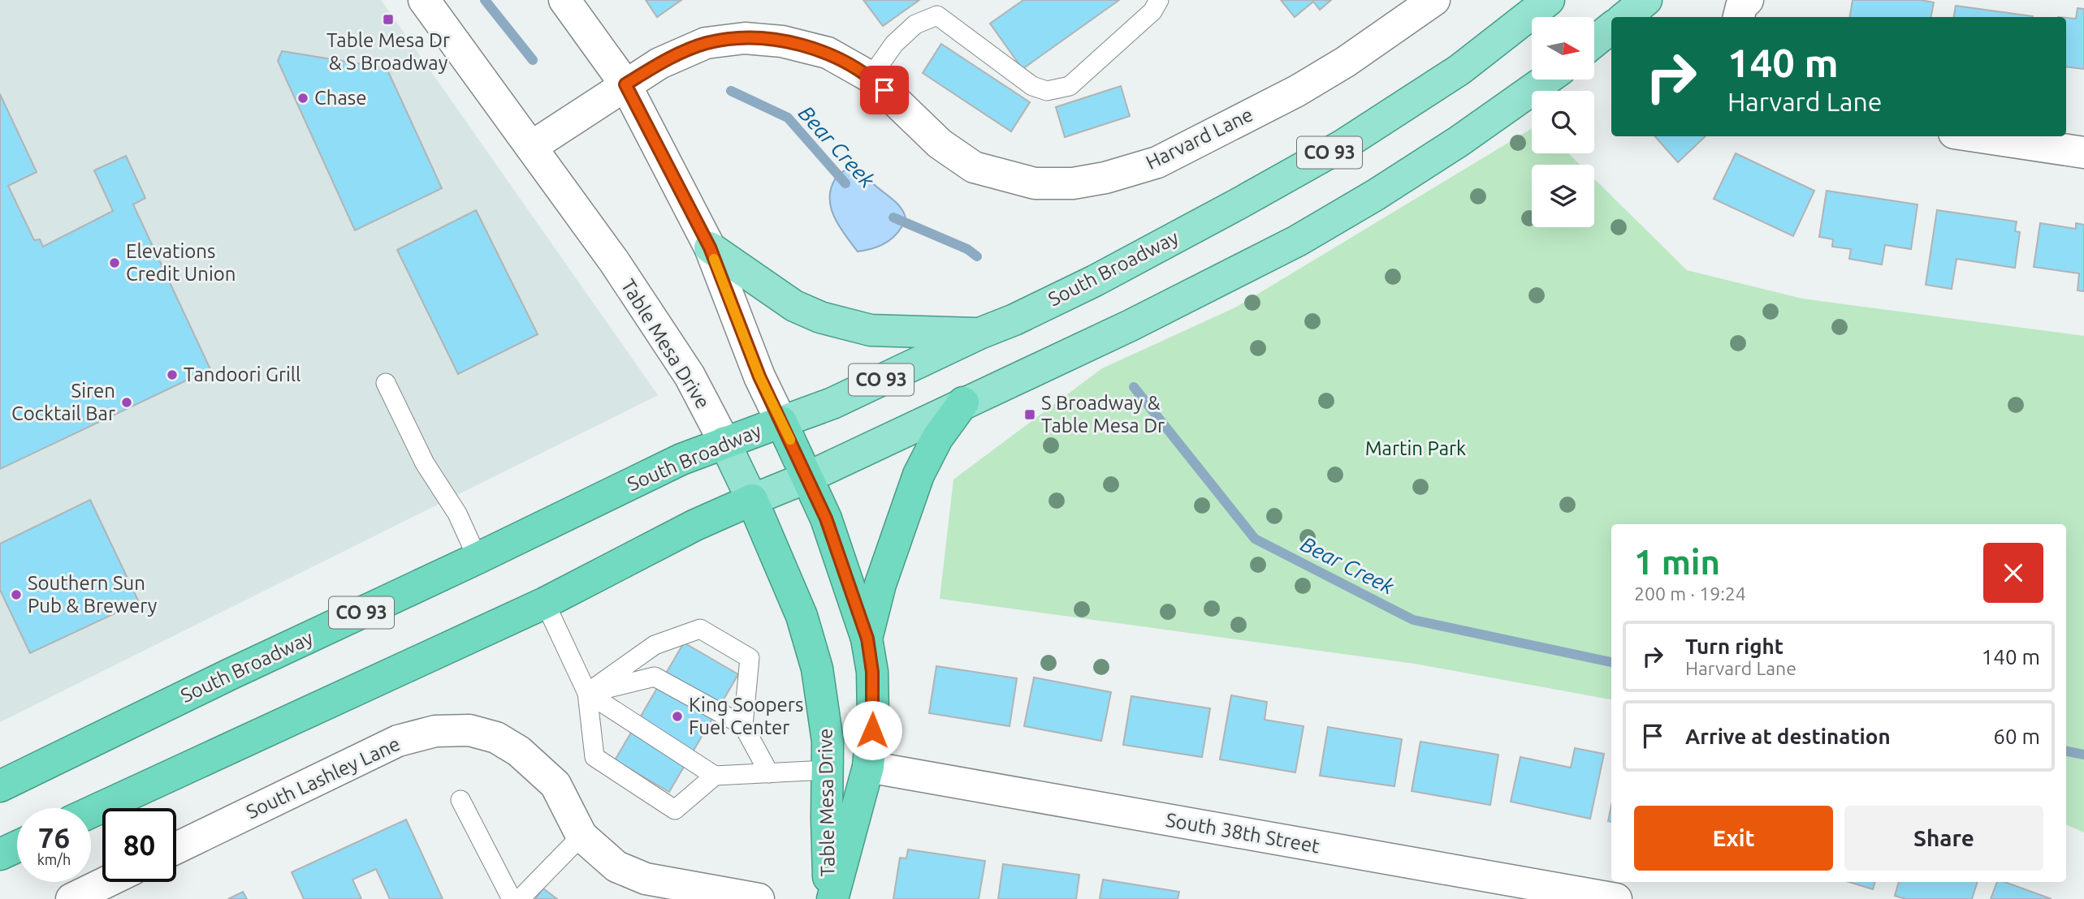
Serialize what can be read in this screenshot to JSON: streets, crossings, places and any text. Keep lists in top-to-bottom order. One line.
{"streets":{"highway":["CO 93","South Broadway","Table Mesa Drive"],"street":["Harvard Lane","South Lashley Lane","South 38th Street"]},"crossings":[["Harvard Lane","Table Mesa Drive"],["CO 93","Table Mesa Drive"],["South Broadway","Table Mesa Drive"],["Table Mesa Drive","South 38th Street"]],"water":["Bear Creek"],"parks":["Martin Park"],"places":{"transit":["Table Mesa Dr & S Broadway","S Broadway & Table Mesa Dr"],"other":["Chase","Elevations Credit Union","Tandoori Grill","Siren Cocktail Bar","Southern Sun Pub & Brewery","King Soopers Fuel Center"]},"north":"right","page":{"turn":["140 m","Harvard Lane"],"heading":["1 min","200 m · 19:24"],"list":[{"name":"Turn right","note":"Harvard Lane","value":"140 m"},{"name":"Arrive at destination","value":"60 m"}],"buttons":["Exit","Share"],"speed":"76 km/h","limit":"80"}}
